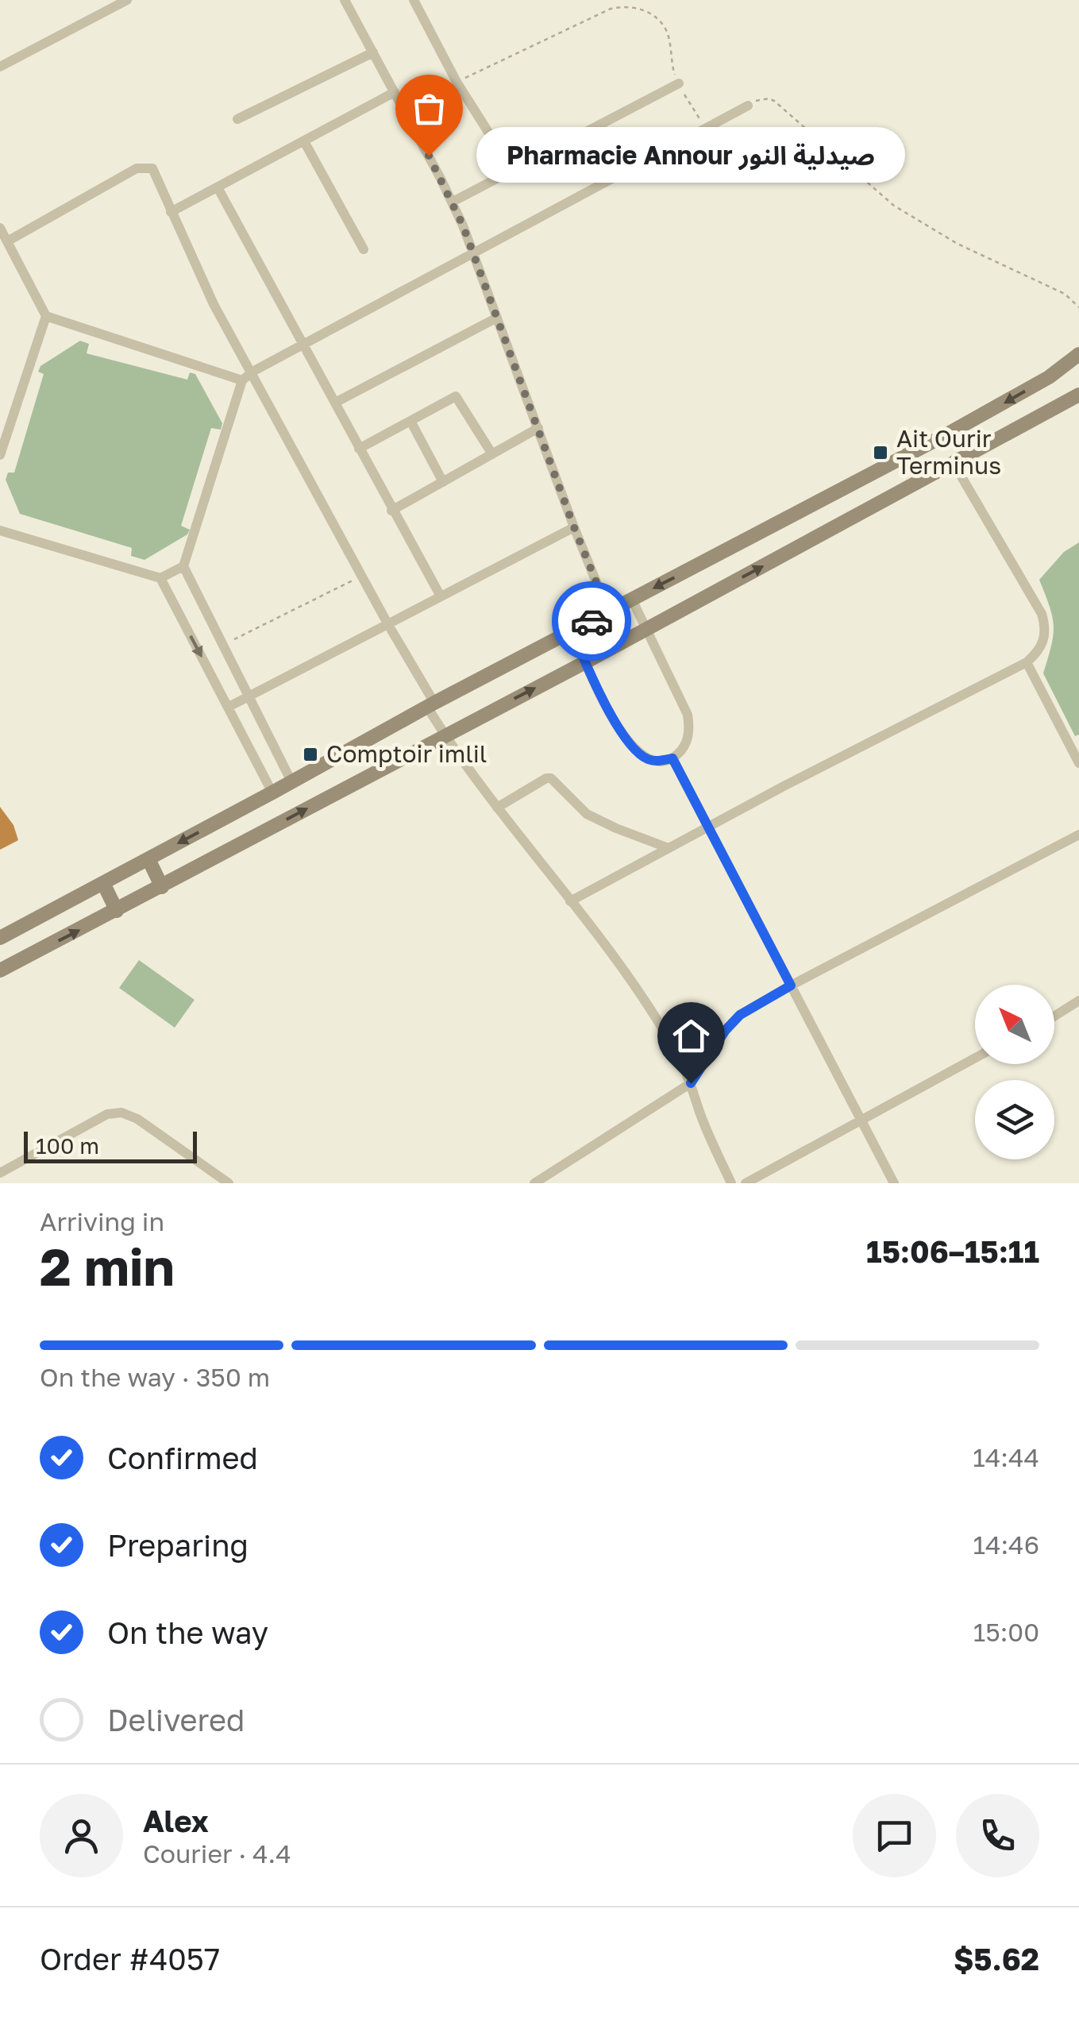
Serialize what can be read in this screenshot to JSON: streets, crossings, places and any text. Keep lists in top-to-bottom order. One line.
{"places":{"other":["Pharmacie Annour صيدلية النور"],"transit":["Ait Ourir Terminus","Comptoir imlil"]},"scale_bar":"100 m","north":"top left","page":{"bubble":"Pharmacie Annour صيدلية النور","scale":"100 m","heading":["2 min","Arriving in","15:06–15:11"],"panel":["Alex","Courier · 4.4","Order #4057","$5.62"],"bar":"On the way · 350 m","list":[["Confirmed","14:44"],["Preparing","14:46"],["On the way","15:00"],"Delivered"]}}
